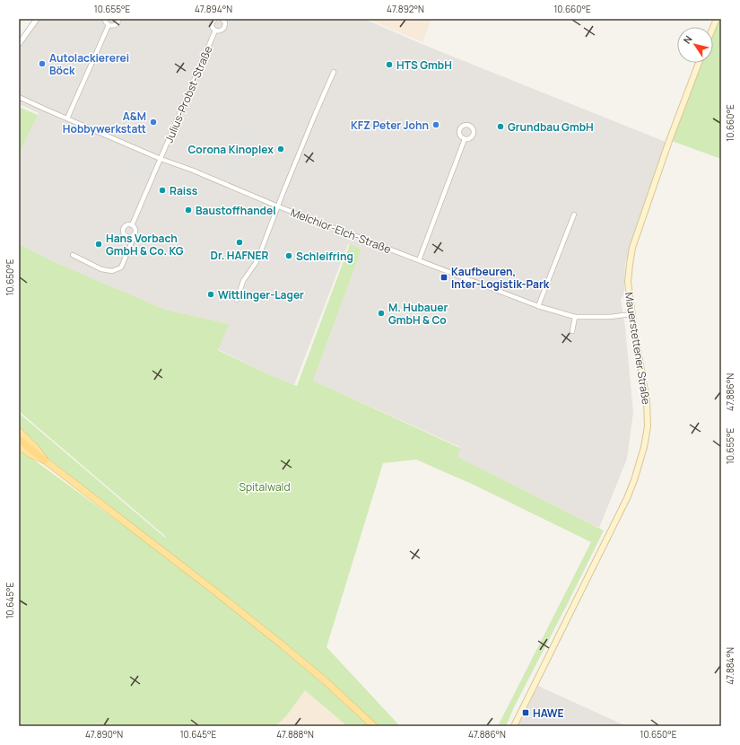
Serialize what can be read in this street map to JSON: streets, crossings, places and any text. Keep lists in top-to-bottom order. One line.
{"streets":{"main road":["Mauerstettener Straße"],"street":["Julius-Probst-Straße","Melchior-Elch-Straße"]},"crossings":[["Julius-Probst-Straße","Melchior-Elch-Straße"],["Melchior-Elch-Straße","Mauerstettener Straße"]],"parks":["Spitalwald"],"places":{"other":["Autolackiererei Böck","HTS GmbH","A&M Hobbywerkstatt","KFZ Peter John","Grundbau GmbH","Corona Kinoplex","Raiss","Baustoffhandel","Dr. HAFNER","Hans Vorbach GmbH & Co. KG","Schleifring","Wittlinger-Lager","M. Hubauer GmbH & Co"],"transit":["Kaufbeuren, Inter-Logistik-Park","HAWE"]},"north":"top left","coordinates":["10.655°E","47.894°N","47.892°N","10.660°E","10.650°E","47.886°N","10.645°E","47.884°N","47.890°N","47.888°N"]}
